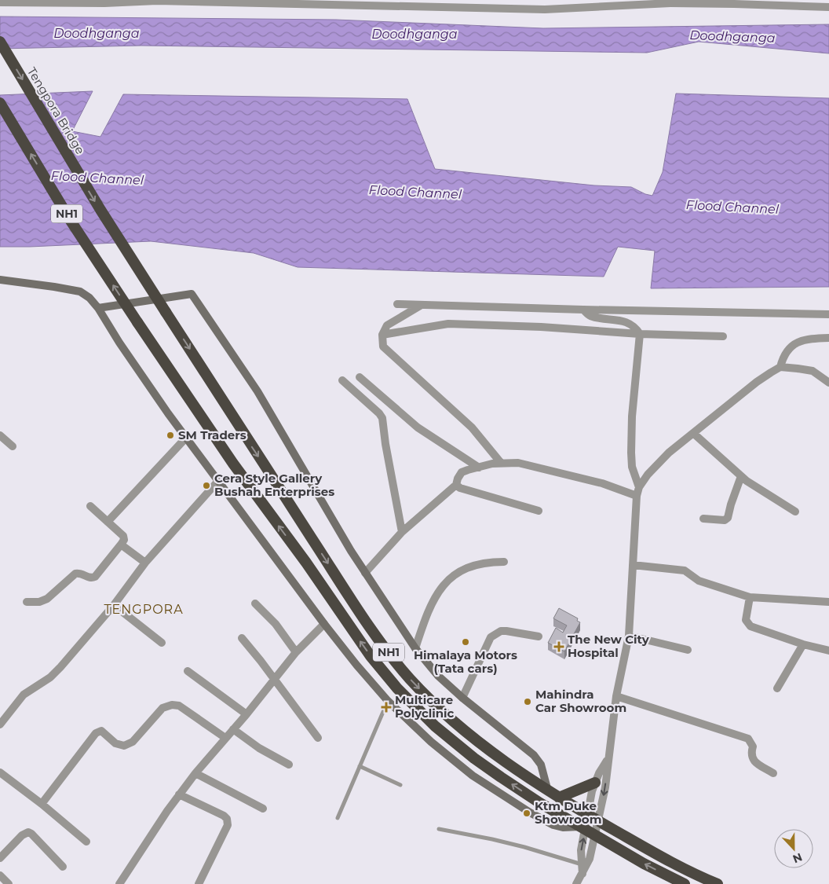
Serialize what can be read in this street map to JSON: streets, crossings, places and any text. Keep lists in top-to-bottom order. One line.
{"streets":{"highway":["Tengpora Bridge","NH1"]},"crossings":[["Tengpora Bridge","NH1"]],"districts":["TENGPORA"],"water":["Doodhganga","Flood Channel"],"places":{"other":["SM Traders","Cera Style Gallery Bushah Enterprises","Himalaya Motors (Tata cars)","Mahindra Car Showroom","Ktm Duke Showroom"],"health":["The New City Hospital","Multicare Polyclinic"]},"north":"bottom"}
